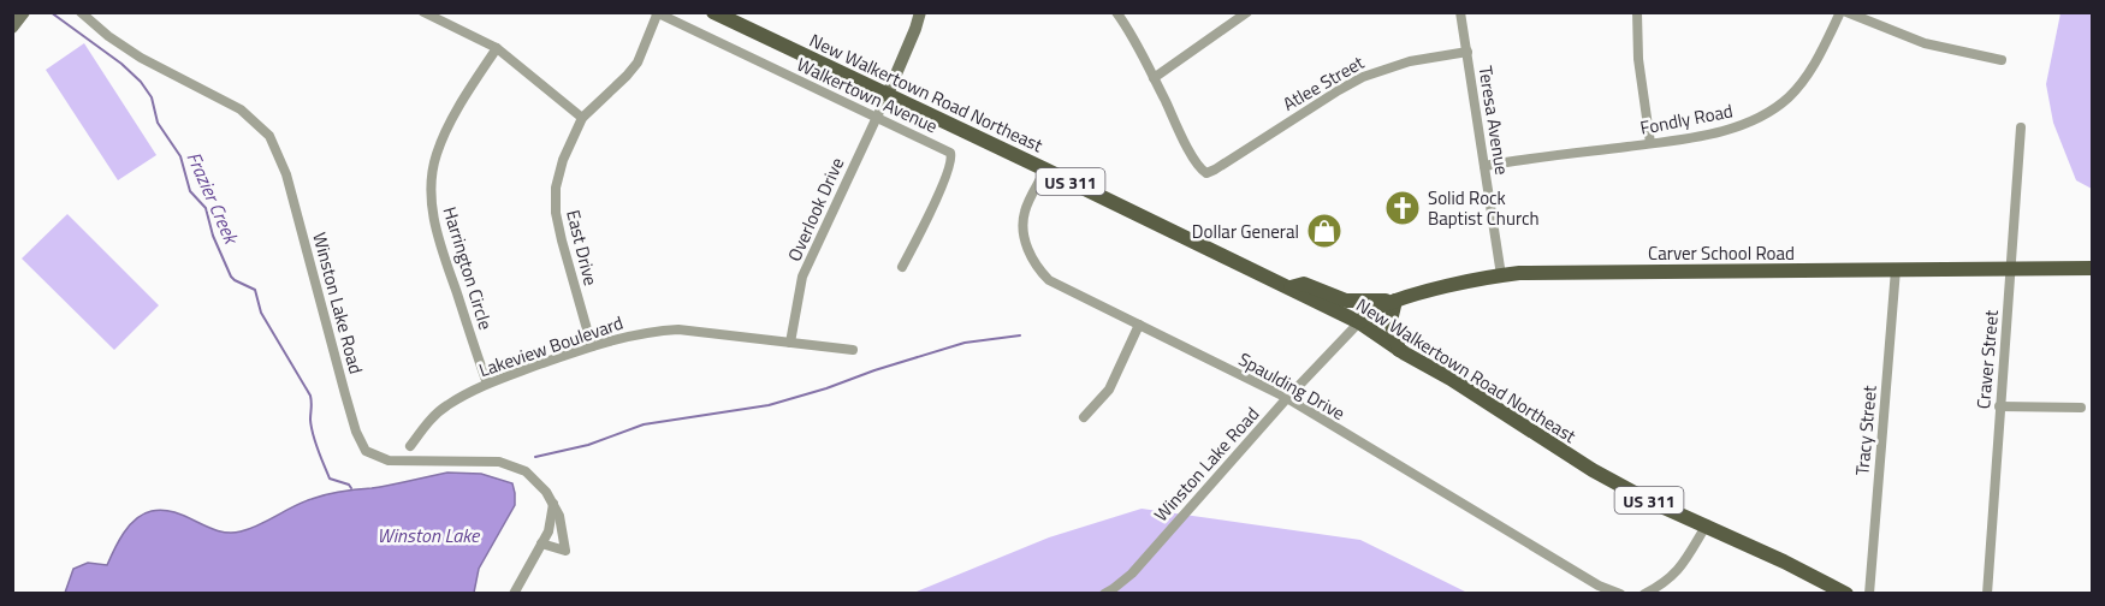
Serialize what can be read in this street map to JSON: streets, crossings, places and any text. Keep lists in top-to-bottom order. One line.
{"streets":{"main road":["New Walkertown Road Northeast","US 311","Carver School Road"],"street":["Atlee Street","Walkertown Avenue","Fondly Road","Teresa Avenue","Overlook Drive","East Drive","Harrington Circle","Winston Lake Road","Lakeview Boulevard","Craver Street","Spaulding Drive","Tracy Street"]},"crossings":[["Atlee Street","Teresa Avenue"],["New Walkertown Road Northeast","Overlook Drive"],["New Walkertown Road Northeast","Carver School Road"],["New Walkertown Road Northeast","Winston Lake Road"],["New Walkertown Road Northeast","Spaulding Drive"],["Walkertown Avenue","Overlook Drive"],["Walkertown Avenue","East Drive"],["Fondly Road","Teresa Avenue"],["Teresa Avenue","Carver School Road"],["Overlook Drive","Lakeview Boulevard"],["East Drive","Lakeview Boulevard"],["Carver School Road","Winston Lake Road"],["Carver School Road","Craver Street"],["Carver School Road","Tracy Street"],["Harrington Circle","Lakeview Boulevard"],["Winston Lake Road","Spaulding Drive"]],"water":["Frazier Creek","Winston Lake"],"places":{"church":["Solid Rock Baptist Church"],"shop":["Dollar General"]}}
